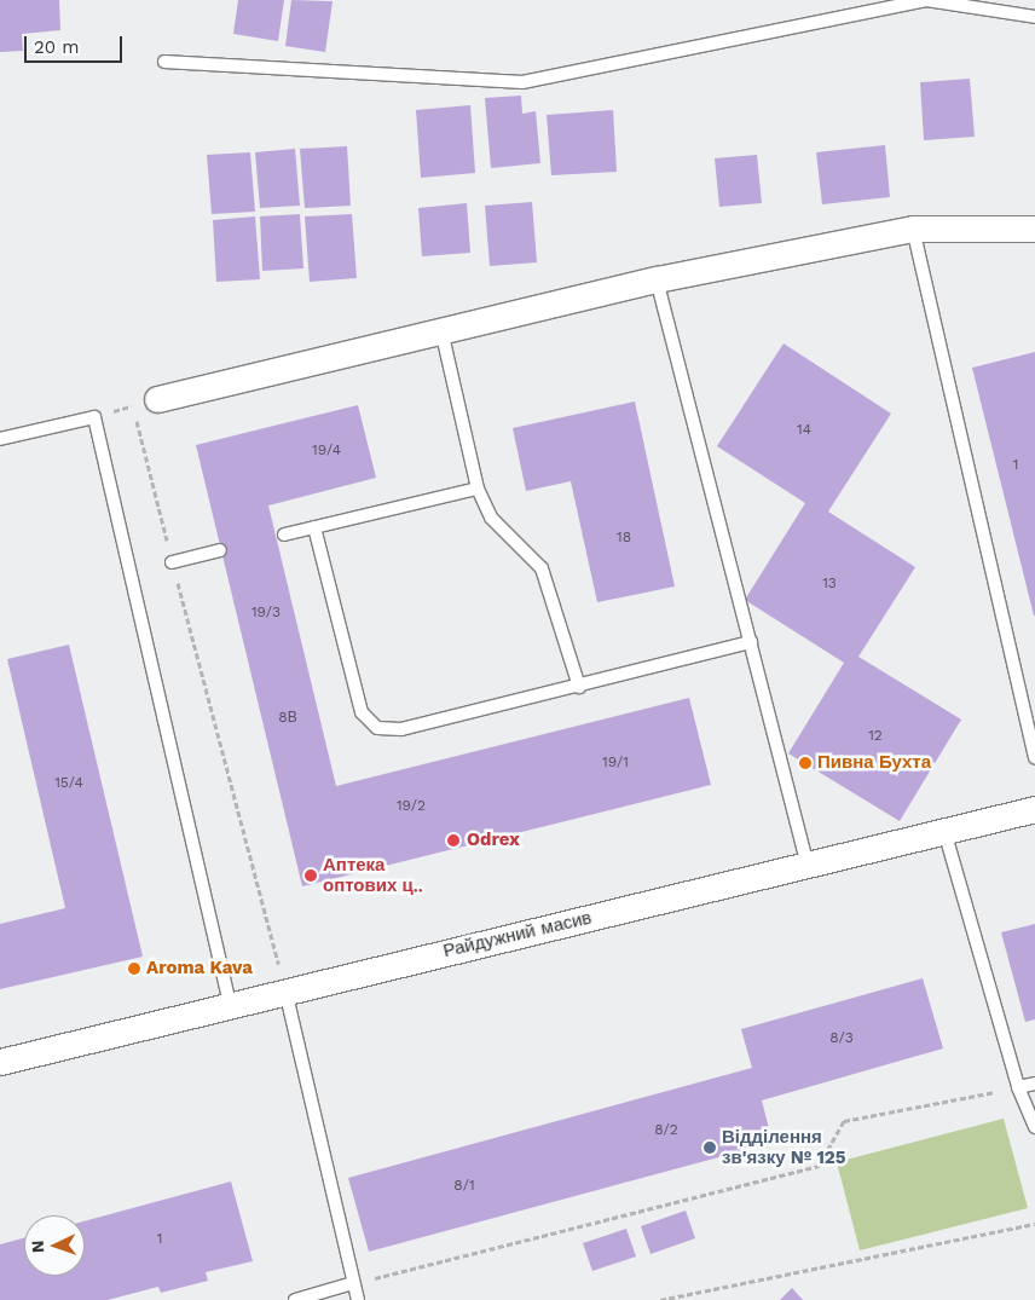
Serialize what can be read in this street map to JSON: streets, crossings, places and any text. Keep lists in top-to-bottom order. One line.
{"streets":{"street":["Райдужний масив"]},"places":["Пивна Бухта","Odrex","Аптека оптових ц‥","Aroma Kava","Відділення зв'язку № 125"],"house_numbers":["14","19/4","1","18","13","19/3","8В","12","19/1","15/4","19/2","8/3","8/2","8/1","1"],"scale_bar":"20 m","north":"left"}
